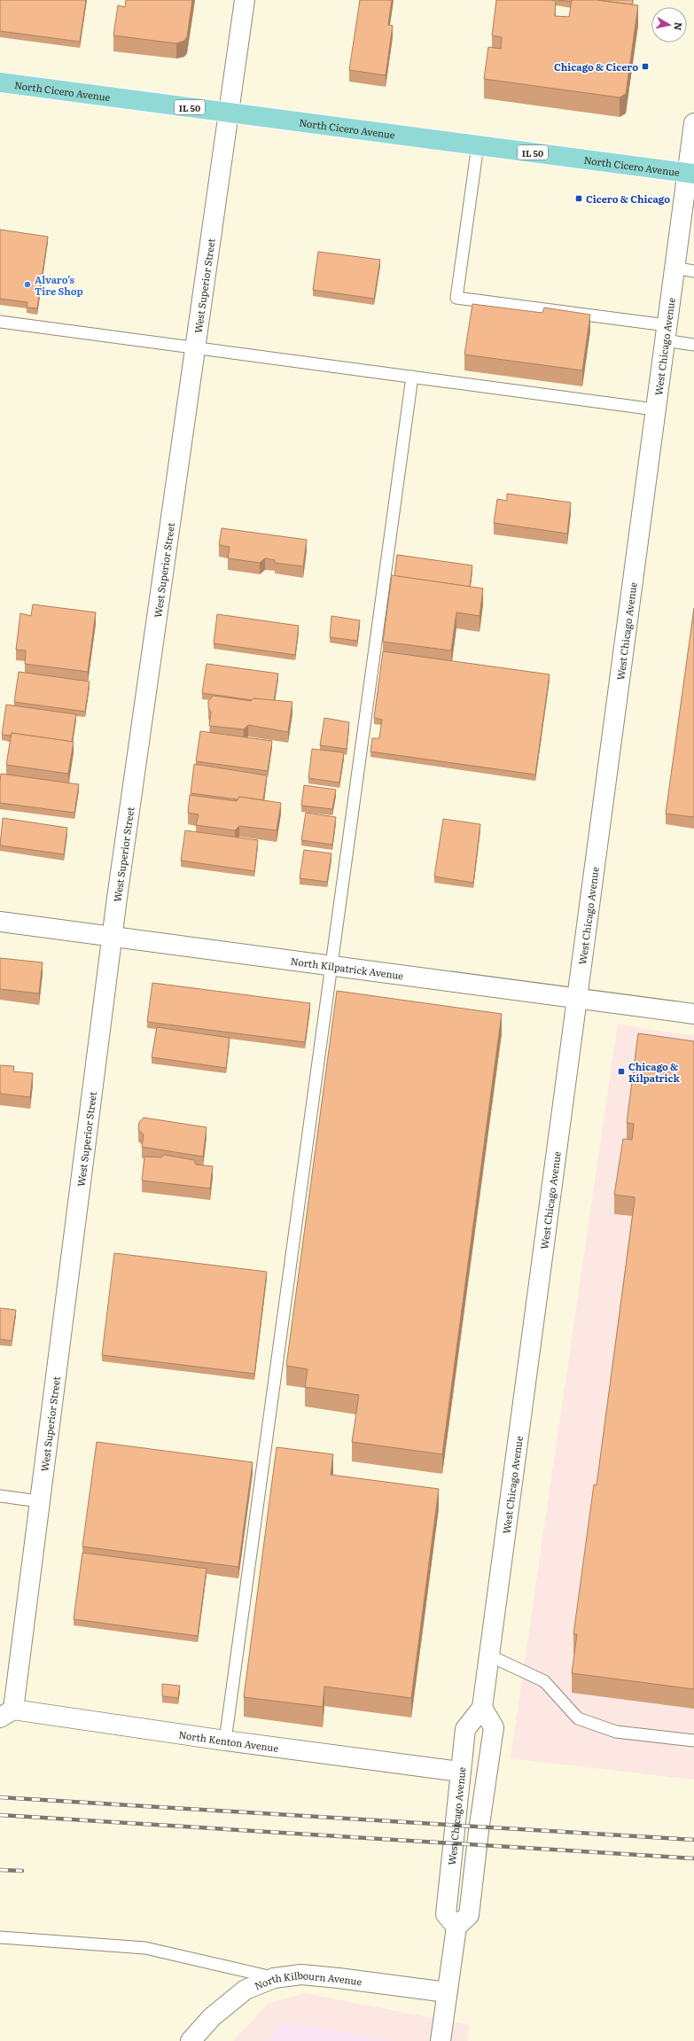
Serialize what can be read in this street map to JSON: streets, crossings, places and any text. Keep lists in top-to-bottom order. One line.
{"streets":{"main road":["North Cicero Avenue","IL 50"],"street":["West Superior Street","West Chicago Avenue","North Kilpatrick Avenue","North Kenton Avenue","North Kilbourn Avenue"]},"crossings":[["North Cicero Avenue","West Superior Street"],["North Cicero Avenue","West Chicago Avenue"],["West Superior Street","North Kilpatrick Avenue"],["West Superior Street","North Kenton Avenue"],["West Chicago Avenue","North Kilpatrick Avenue"],["West Chicago Avenue","North Kenton Avenue"]],"places":{"transit":["Chicago & Cicero","Cicero & Chicago","Chicago & Kilpatrick"],"other":["Alvaro’s Tire Shop"]},"north":"right"}
